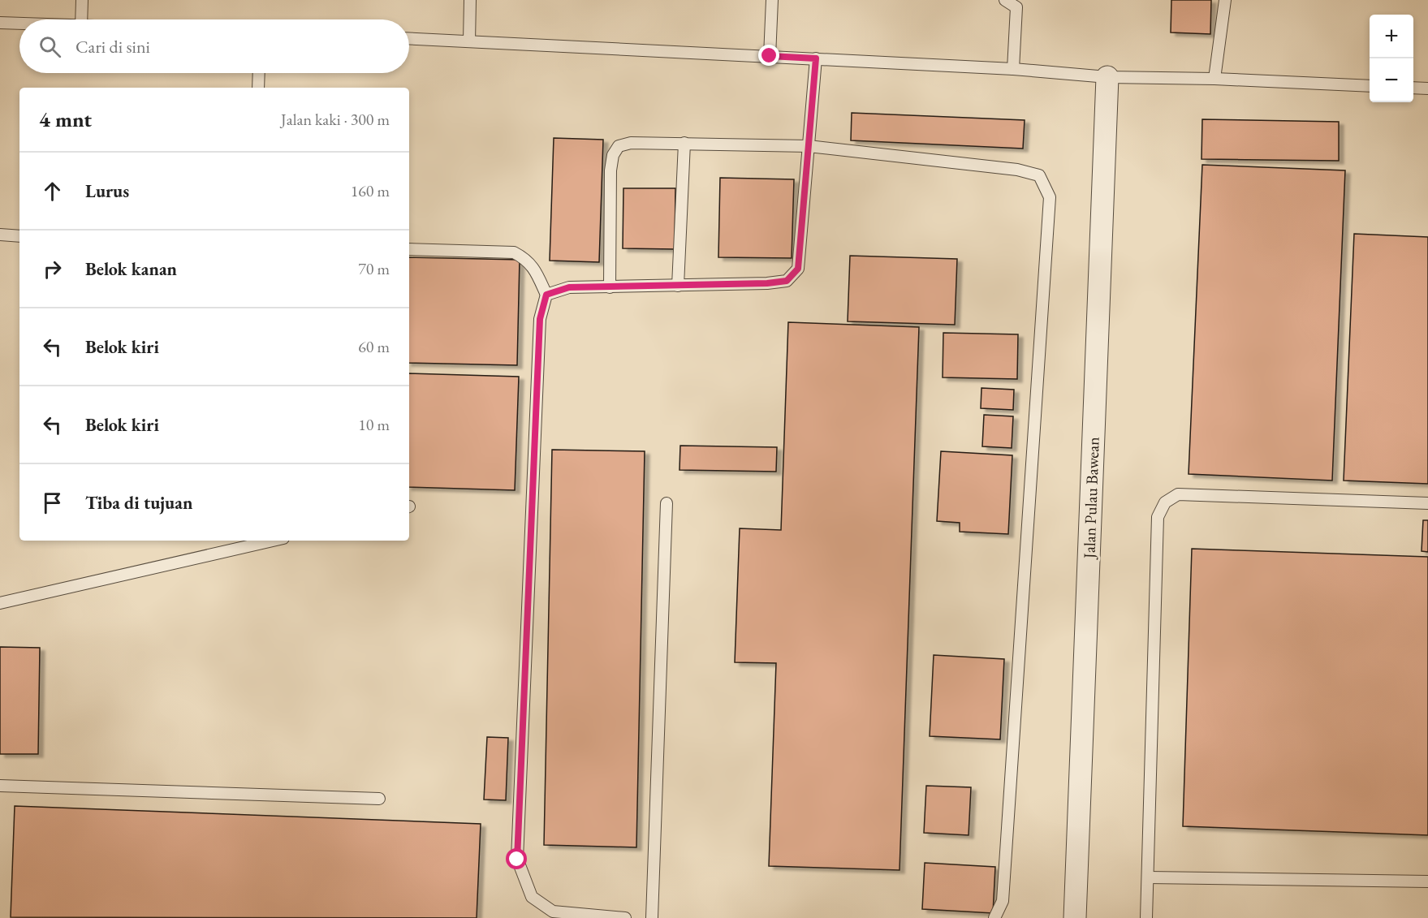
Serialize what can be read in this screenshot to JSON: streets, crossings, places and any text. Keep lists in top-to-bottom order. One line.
{"streets":{"street":["Jalan Pulau Bawean"]},"page":{"map_buttons":["+","−"],"search":"Cari di sini","heading":["4 mnt","Jalan kaki · 300 m"],"list":[["Lurus","160 m"],["Belok kanan","70 m"],["Belok kiri","60 m"],["Belok kiri","10 m"],"Tiba di tujuan"]}}
